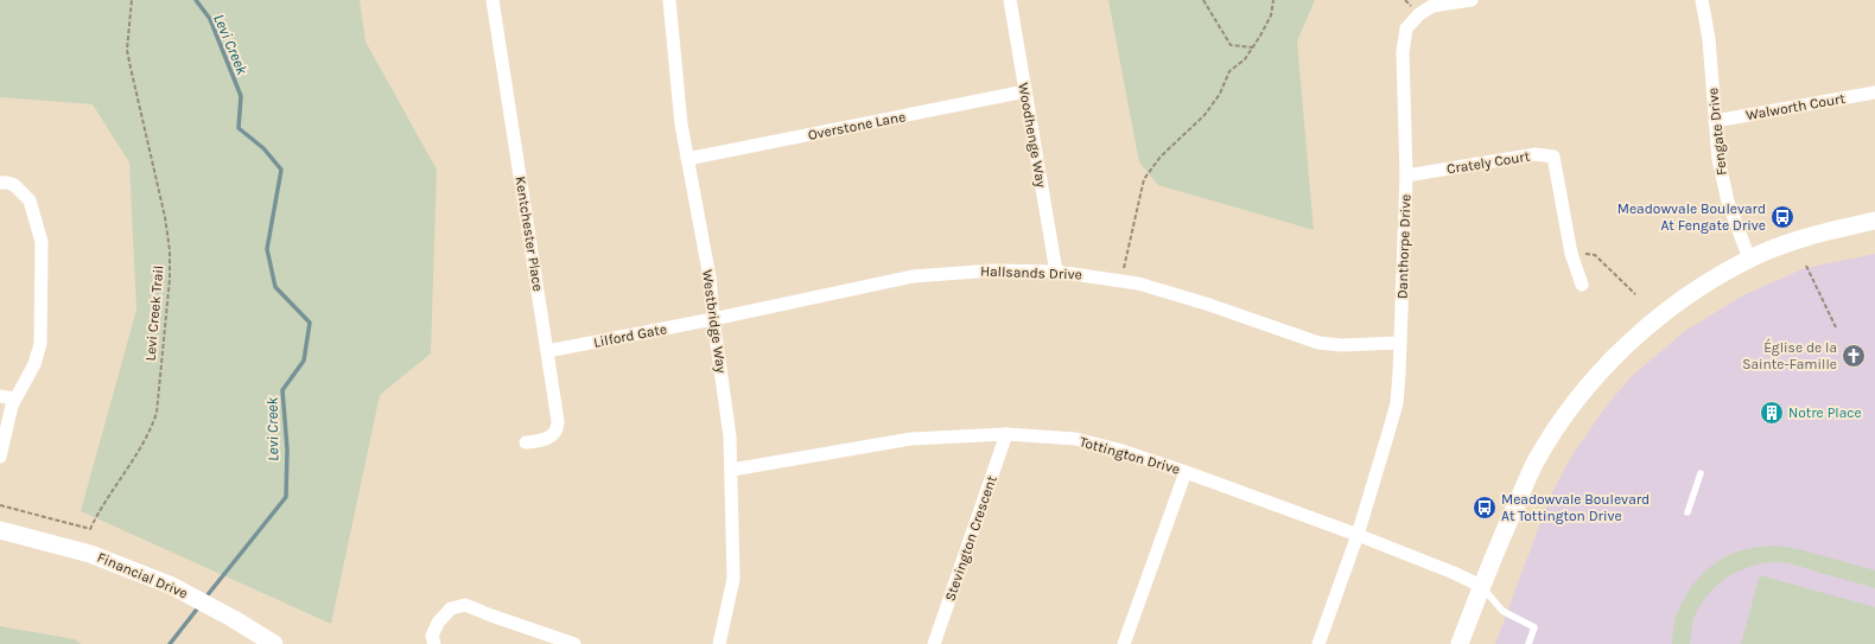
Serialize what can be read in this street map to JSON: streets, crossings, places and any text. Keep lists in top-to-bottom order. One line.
{"streets":{"main road":["Financial Drive"],"street":["Walworth Court","Overstone Lane","Fengate Drive","Woodhenge Way","Crately Court","Kentchester Place","Danthorpe Drive","Hallsands Drive","Westbridge Way","Lilford Gate","Tottington Drive","Stevington Crescent"],"path":["Levi Creek Trail"]},"crossings":[["Walworth Court","Fengate Drive"],["Overstone Lane","Woodhenge Way"],["Overstone Lane","Westbridge Way"],["Woodhenge Way","Hallsands Drive"],["Crately Court","Danthorpe Drive"],["Kentchester Place","Lilford Gate"],["Danthorpe Drive","Hallsands Drive"],["Danthorpe Drive","Tottington Drive"],["Hallsands Drive","Westbridge Way"],["Hallsands Drive","Lilford Gate"],["Westbridge Way","Lilford Gate"],["Westbridge Way","Tottington Drive"],["Tottington Drive","Stevington Crescent"]],"water":["Levi Creek"],"places":{"bus stop":["Meadowvale Boulevard At Fengate Drive","Meadowvale Boulevard At Tottington Drive"],"church":["Église de la Sainte-Famille"],"building":["Notre Place"]}}
